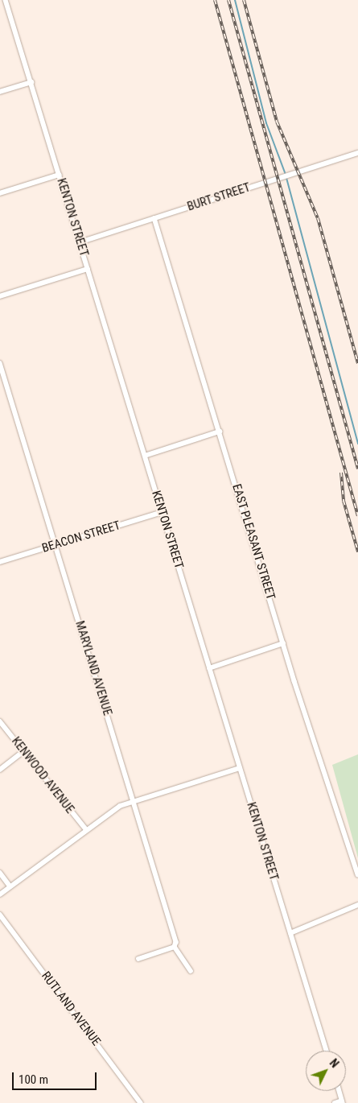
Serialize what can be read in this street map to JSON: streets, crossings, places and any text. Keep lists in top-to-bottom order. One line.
{"streets":{"street":["BURT STREET","KENTON STREET","BEACON STREET","EAST PLEASANT STREET","MARYLAND AVENUE","KENWOOD AVENUE","RUTLAND AVENUE"]},"crossings":[["BURT STREET","KENTON STREET"],["BURT STREET","EAST PLEASANT STREET"],["KENTON STREET","BEACON STREET"],["BEACON STREET","MARYLAND AVENUE"]],"scale_bar":"100 m","north":"top right"}
